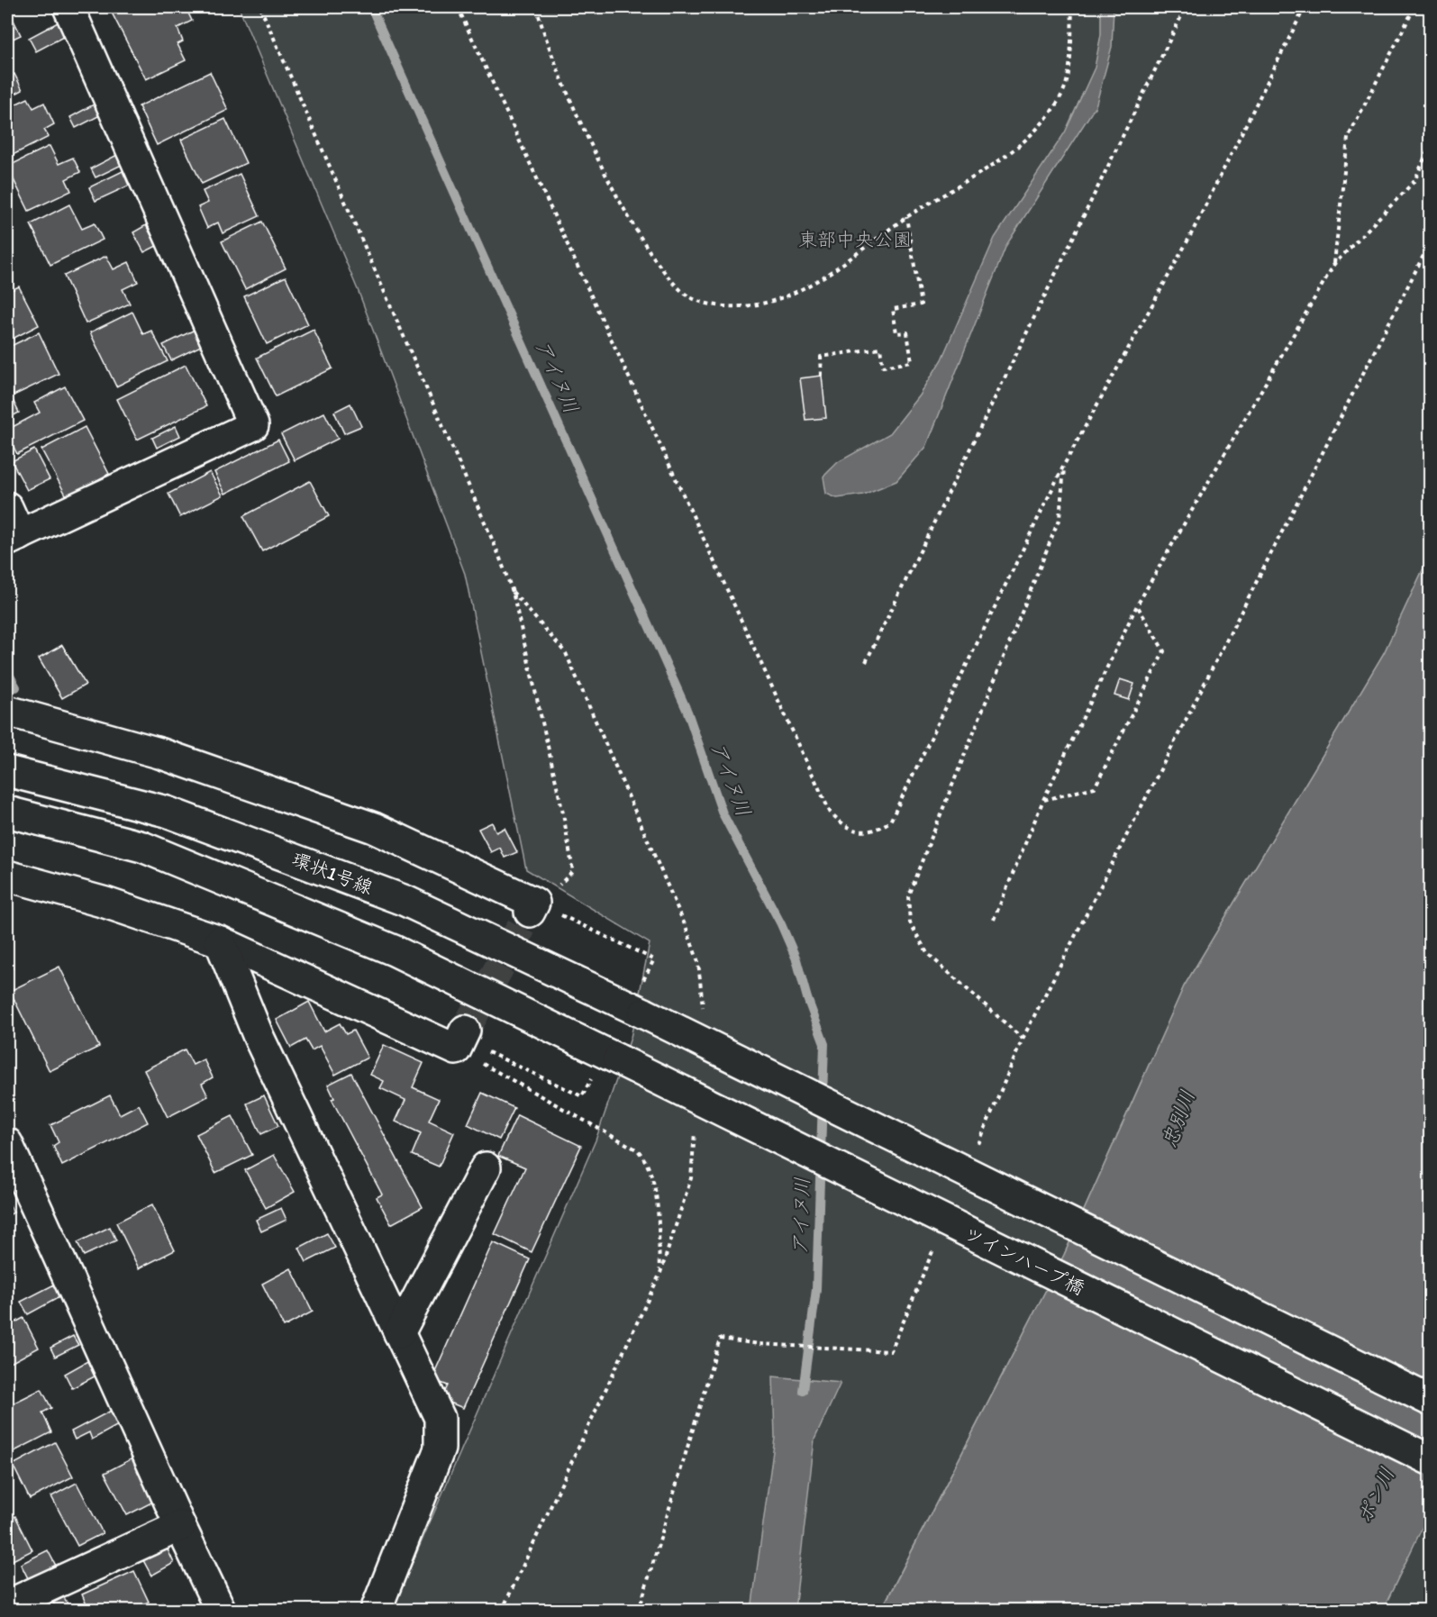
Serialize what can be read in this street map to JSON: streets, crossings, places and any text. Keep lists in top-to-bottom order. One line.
{"streets":{"street":["環状1号線","ツインハープ橋"]},"water":["アイヌ川","忠別川","ポン川"],"parks":["東部中央公園"]}
